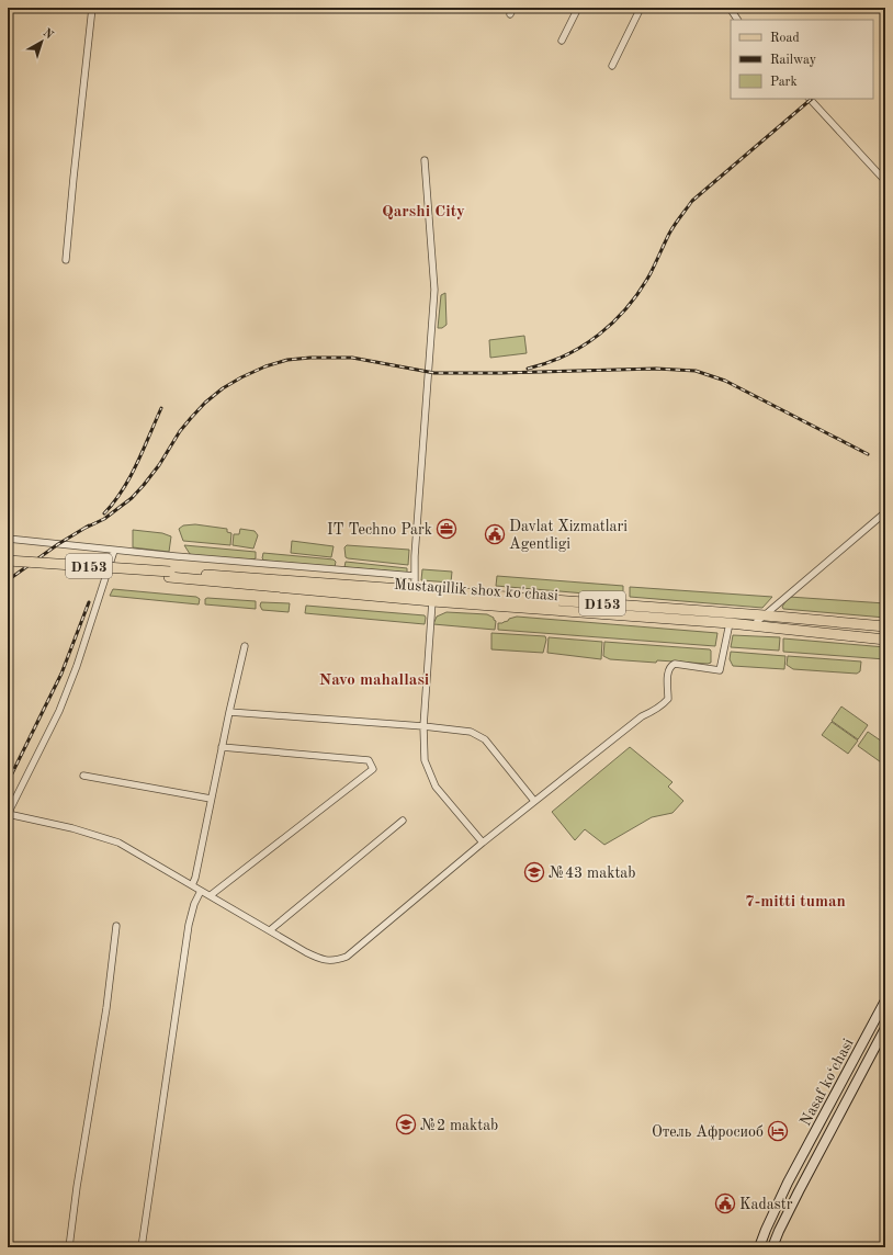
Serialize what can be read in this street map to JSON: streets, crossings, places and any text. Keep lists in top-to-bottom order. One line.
{"streets":{"main road":["D153","Mustaqillik shox ko'chasi","Nasaf ko‘chasi"]},"crossings":[["D153","Mustaqillik shox ko'chasi"]],"districts":["Qarshi City","Navo mahallasi","7-mitti tuman"],"places":{"office":["IT Techno Park"],"public building":["Davlat Xizmatlari Agentligi","Kadastr"],"school or university":["№43 maktab","№2 maktab"],"hotel":["Отель Афросиоб"]},"legend":["Road","Railway","Park"],"north":"top right"}
